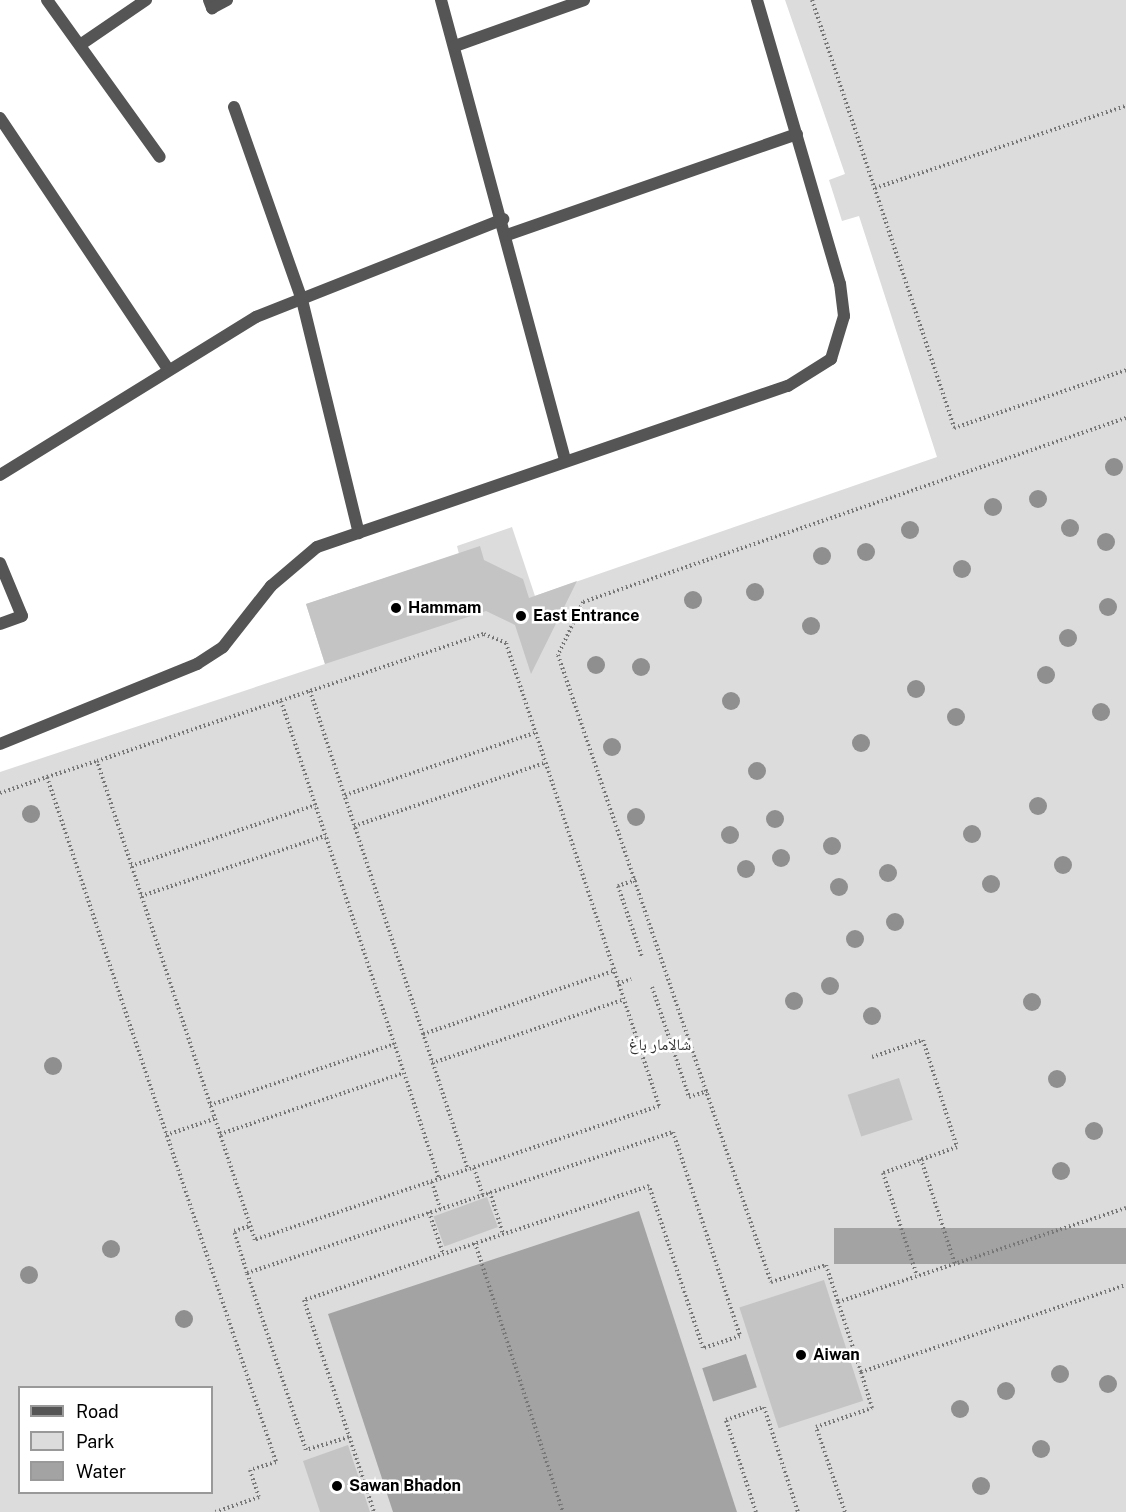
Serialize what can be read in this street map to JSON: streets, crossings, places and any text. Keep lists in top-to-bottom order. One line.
{"parks":["شالامار باغ"],"places":["Hammam","East Entrance","Aiwan","Sawan Bhadon"],"legend":["Road","Park","Water"]}
